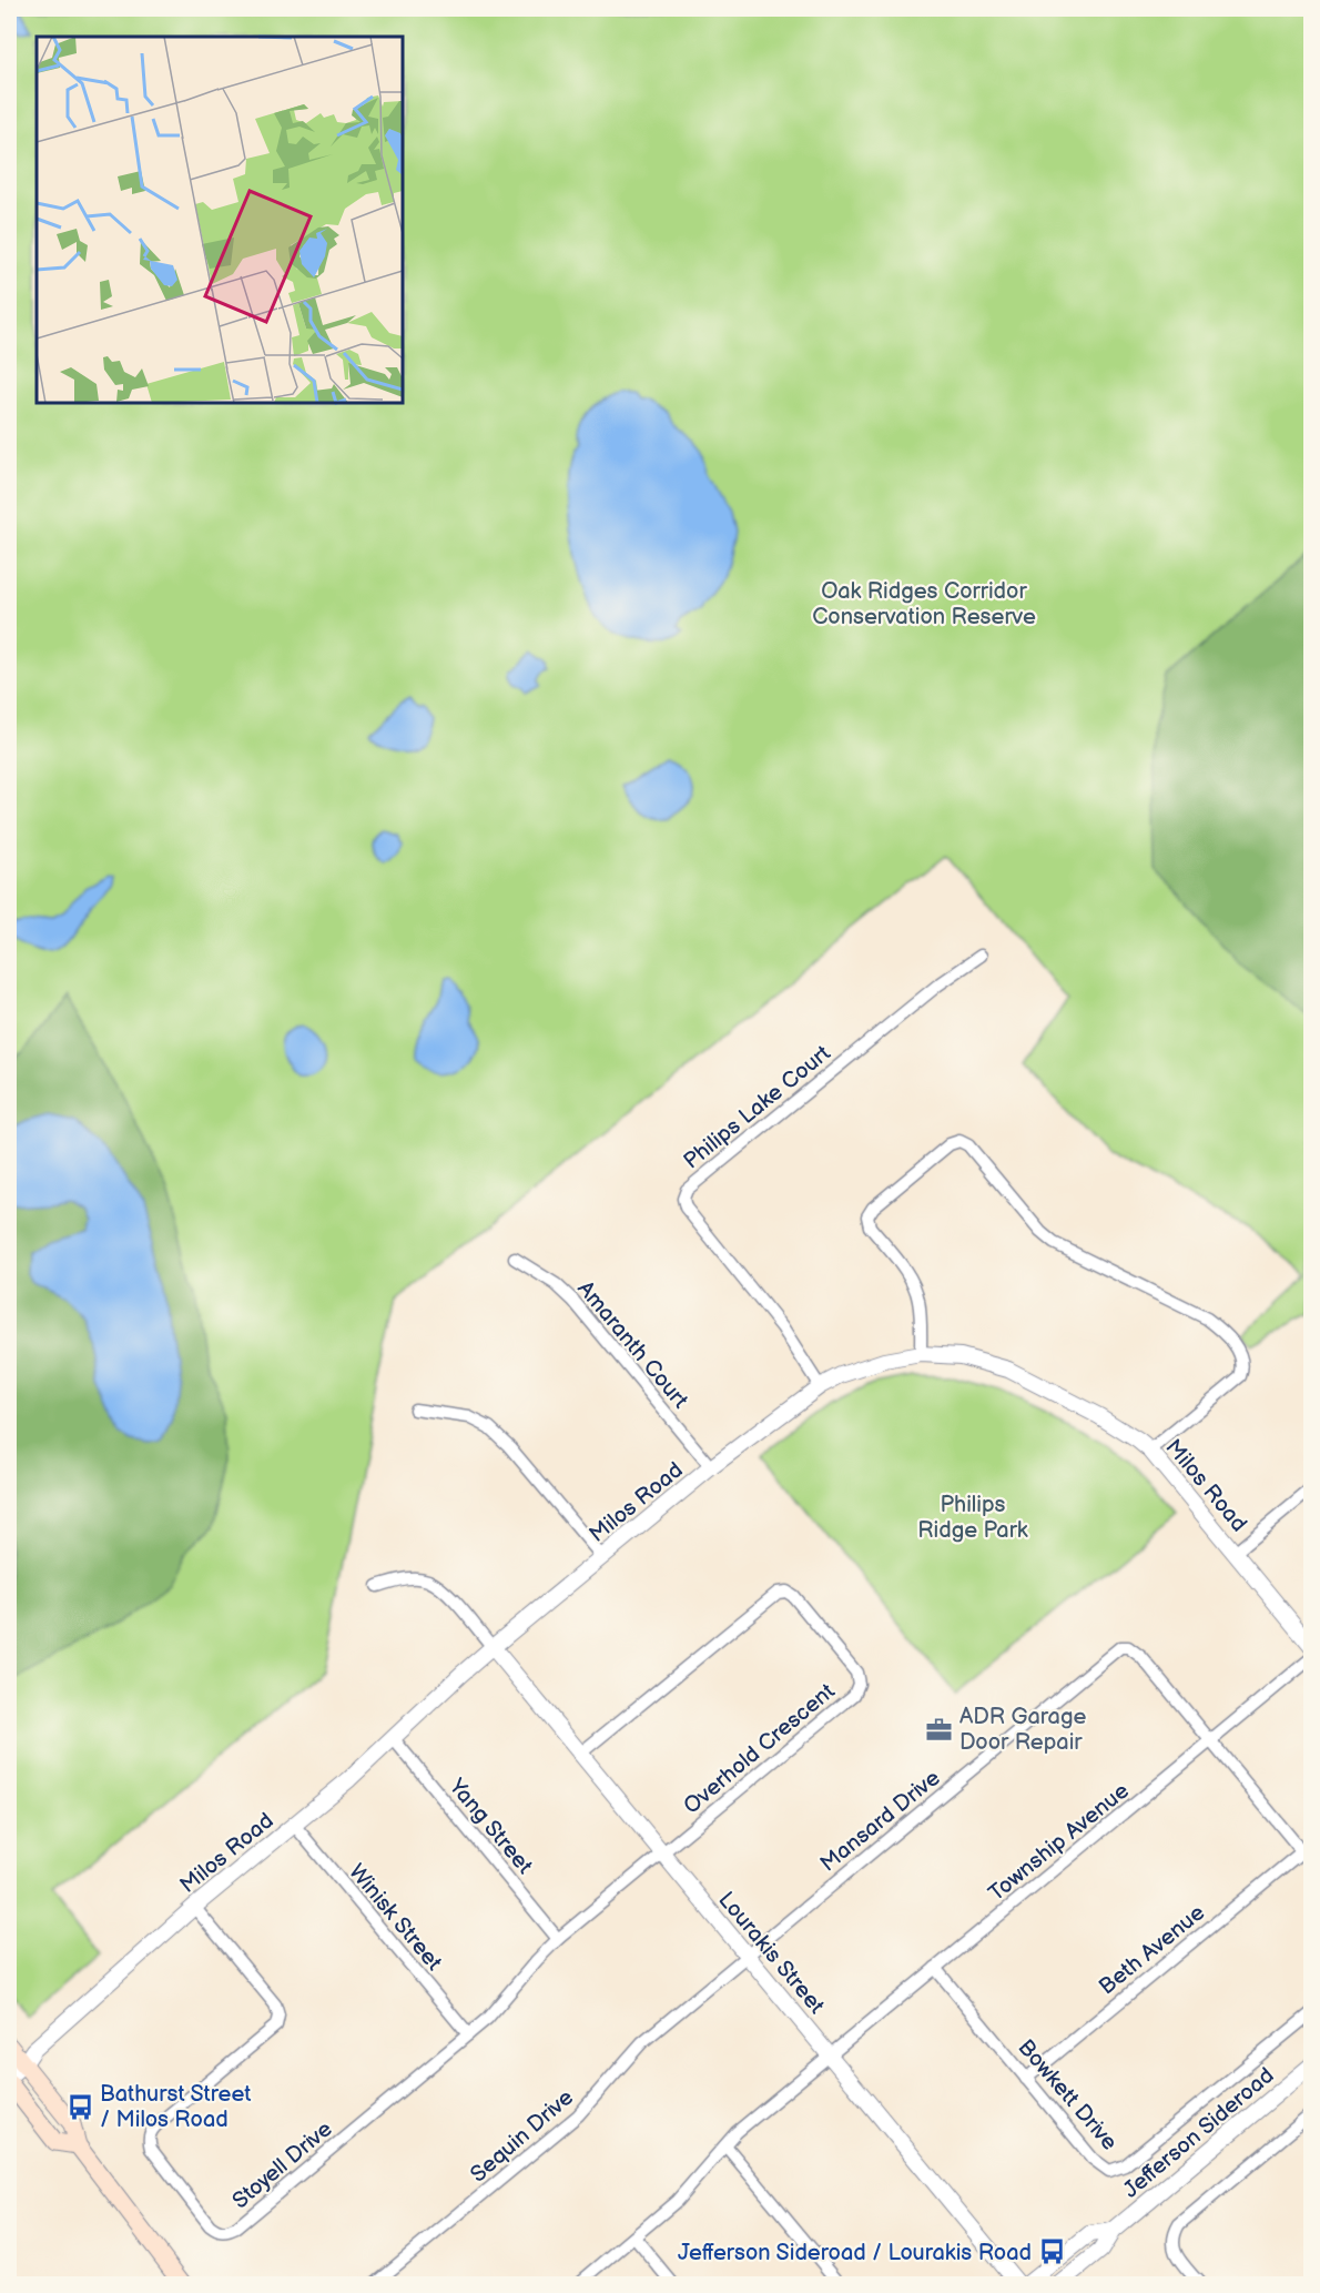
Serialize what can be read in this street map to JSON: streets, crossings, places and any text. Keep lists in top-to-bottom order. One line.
{"streets":{"street":["Philips Lake Court","Amaranth Court","Milos Road","Overhold Crescent","Mansard Drive","Yang Street","Township Avenue","Winisk Street","Beth Avenue","Lourakis Street","Bowkett Drive","Jefferson Sideroad","Sequin Drive","Stoyell Drive"]},"crossings":[["Philips Lake Court","Milos Road"],["Amaranth Court","Milos Road"],["Milos Road","Yang Street"],["Milos Road","Winisk Street"],["Milos Road","Lourakis Street"],["Milos Road","Stoyell Drive"],["Overhold Crescent","Lourakis Street"],["Overhold Crescent","Stoyell Drive"],["Mansard Drive","Township Avenue"],["Mansard Drive","Lourakis Street"],["Mansard Drive","Sequin Drive"],["Yang Street","Stoyell Drive"],["Township Avenue","Lourakis Street"],["Township Avenue","Bowkett Drive"],["Winisk Street","Stoyell Drive"],["Beth Avenue","Bowkett Drive"],["Lourakis Street","Sequin Drive"],["Lourakis Street","Stoyell Drive"]],"parks":["Oak Ridges Corridor Conservation Reserve","Philips Ridge Park"],"places":{"office":["ADR Garage Door Repair"],"bus stop":["Bathurst Street / Milos Road","Jefferson Sideroad / Lourakis Road"]}}
